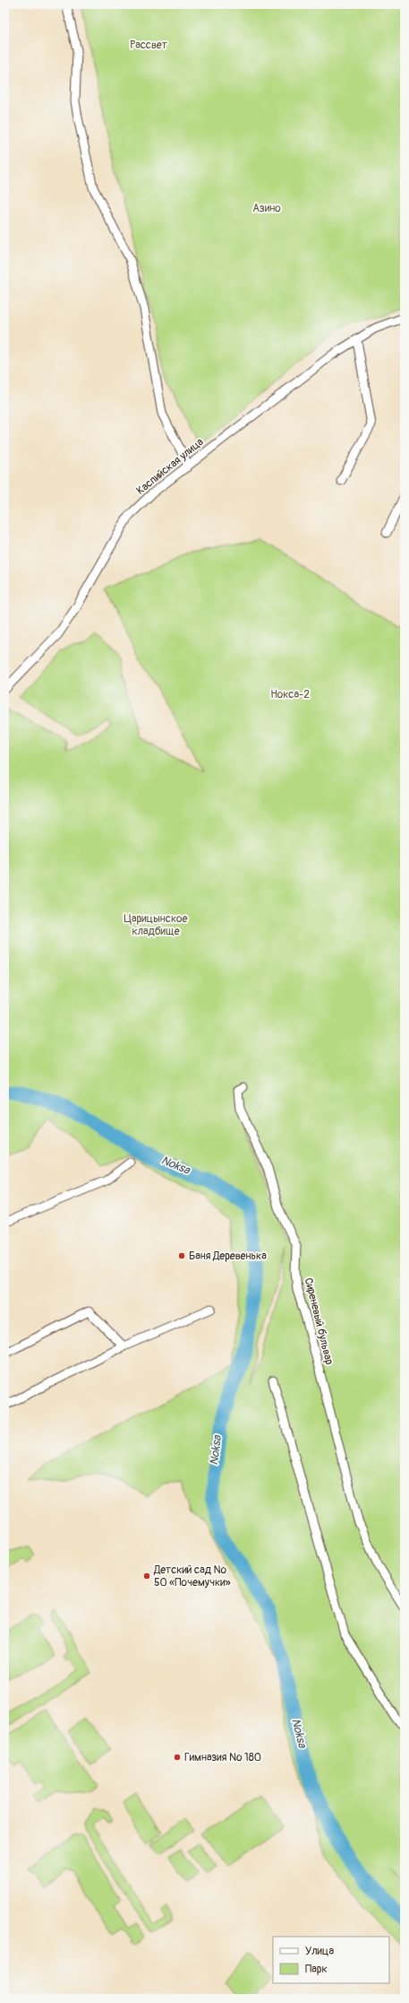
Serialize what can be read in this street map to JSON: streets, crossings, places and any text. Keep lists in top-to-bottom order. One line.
{"streets":{"street":["Каспийская улица","Сиреневый бульвар"]},"water":["Noksa"],"parks":["Рассвет","Азино","Нокса-2","Царицынское кладбище"],"places":["Баня Деревенька","Детский сад № 50 «Почемучки»","Гимназия № 180"],"legend":["Улица","Парк"]}
